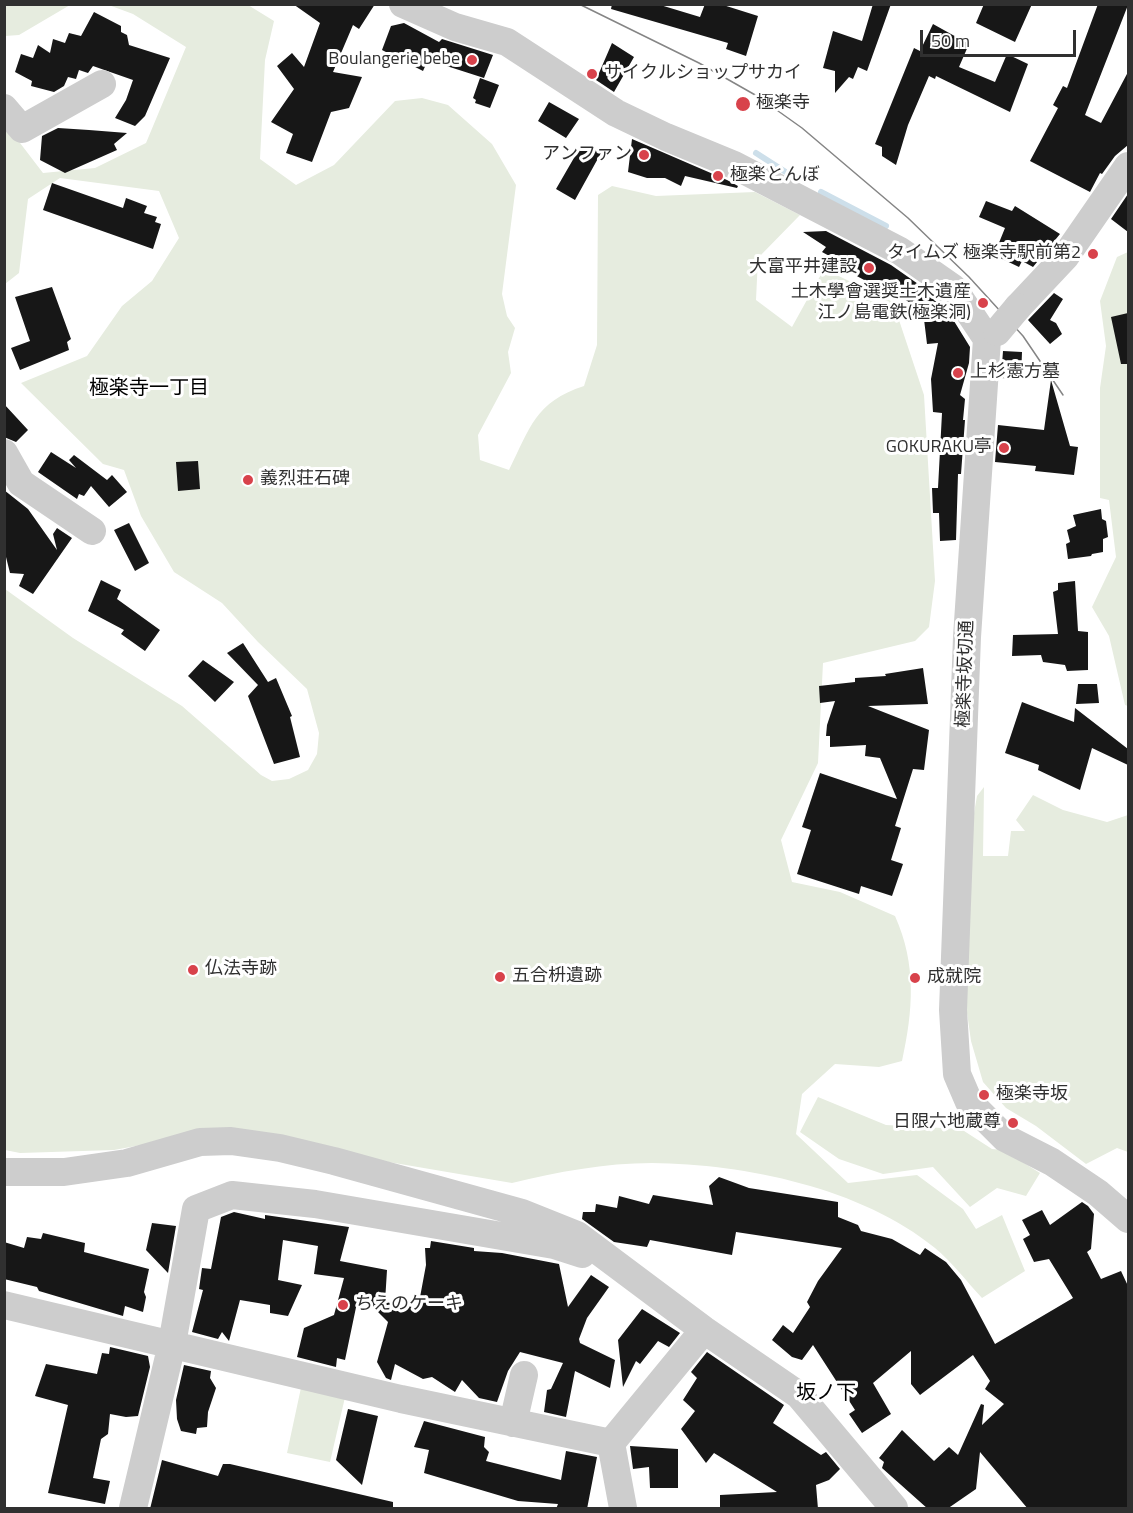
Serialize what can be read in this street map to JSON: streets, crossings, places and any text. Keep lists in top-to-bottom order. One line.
{"streets":{"street":["極楽寺坂切通"]},"districts":["極楽寺一丁目","坂ノ下"],"places":["Boulangerie bebe","サイクルショップサカイ","極楽寺","アンファン","極楽とんぼ","タイムズ 極楽寺駅前第2","大富平井建設","土木學會選奨土木遺産 江ノ島電鉄(極楽洞)","上杉憲方墓","GOKURAKU亭","義烈荘石碑","仏法寺跡","五合枡遺跡","成就院","極楽寺坂","日限六地蔵尊","ちえのケーキ"],"scale_bar":"50 m"}
